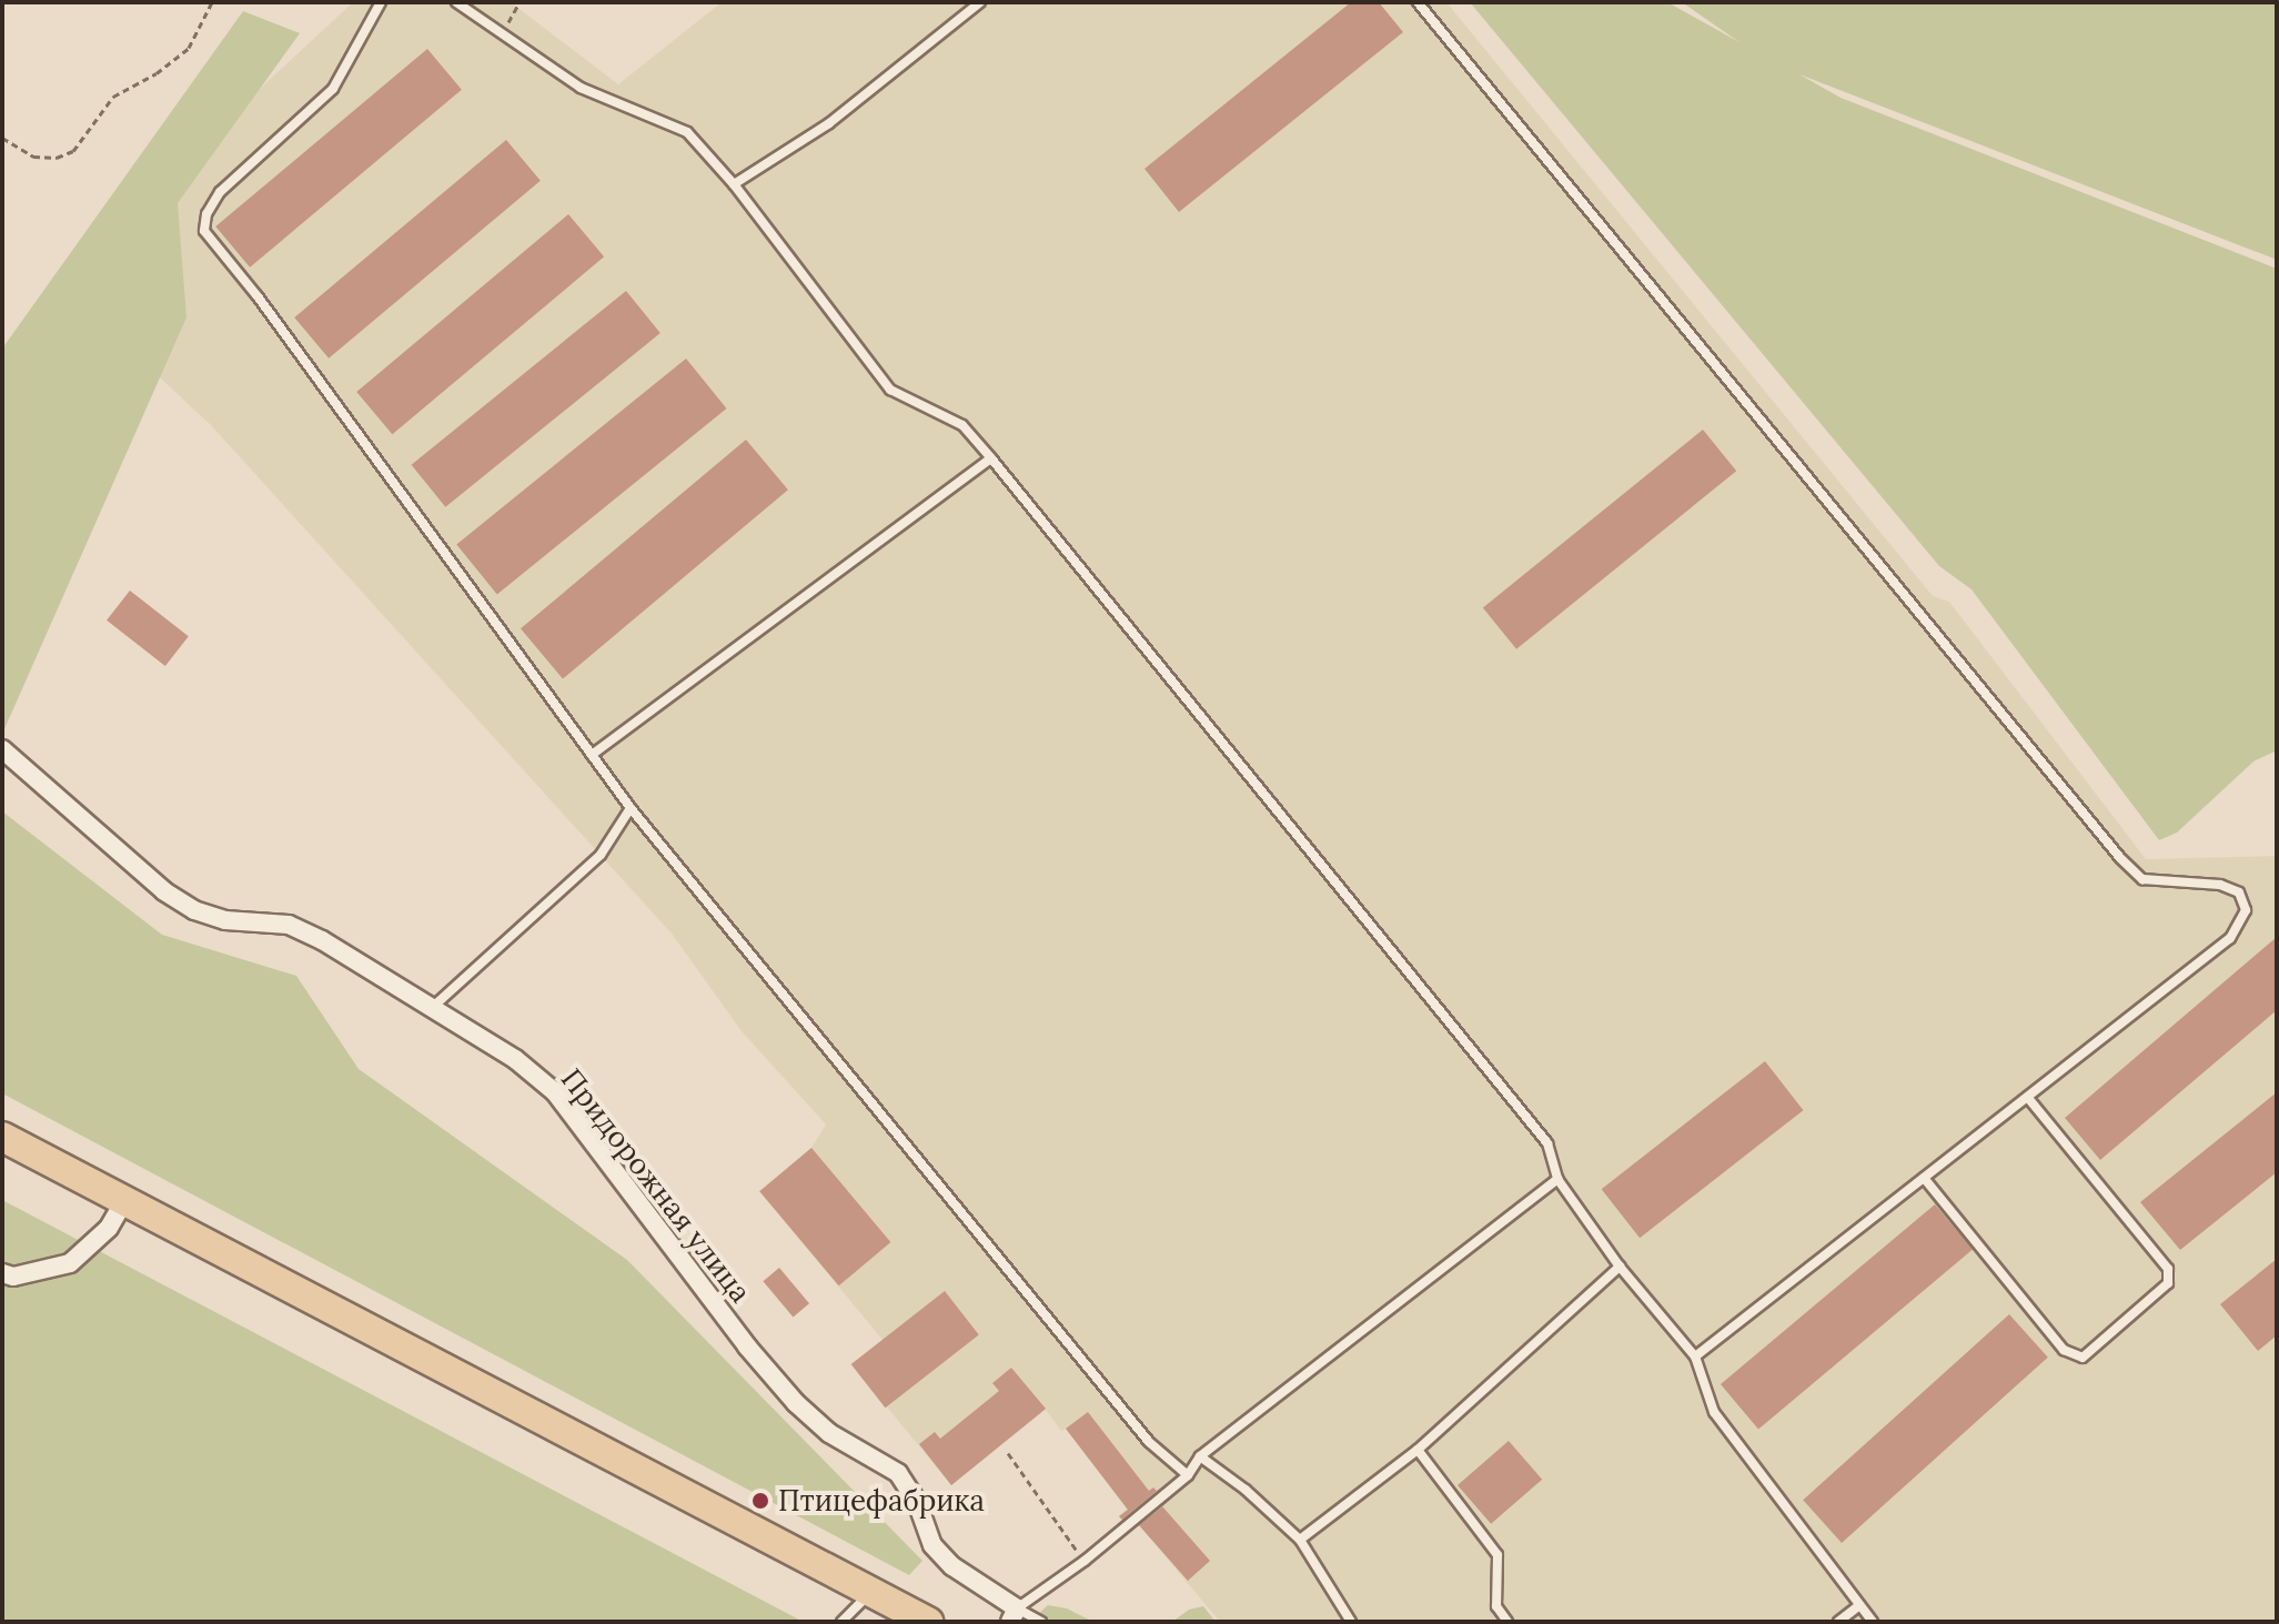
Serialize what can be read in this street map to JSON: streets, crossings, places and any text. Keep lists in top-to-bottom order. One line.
{"streets":{"street":["Придорожная улица"]},"places":["Птицефабрика"]}
